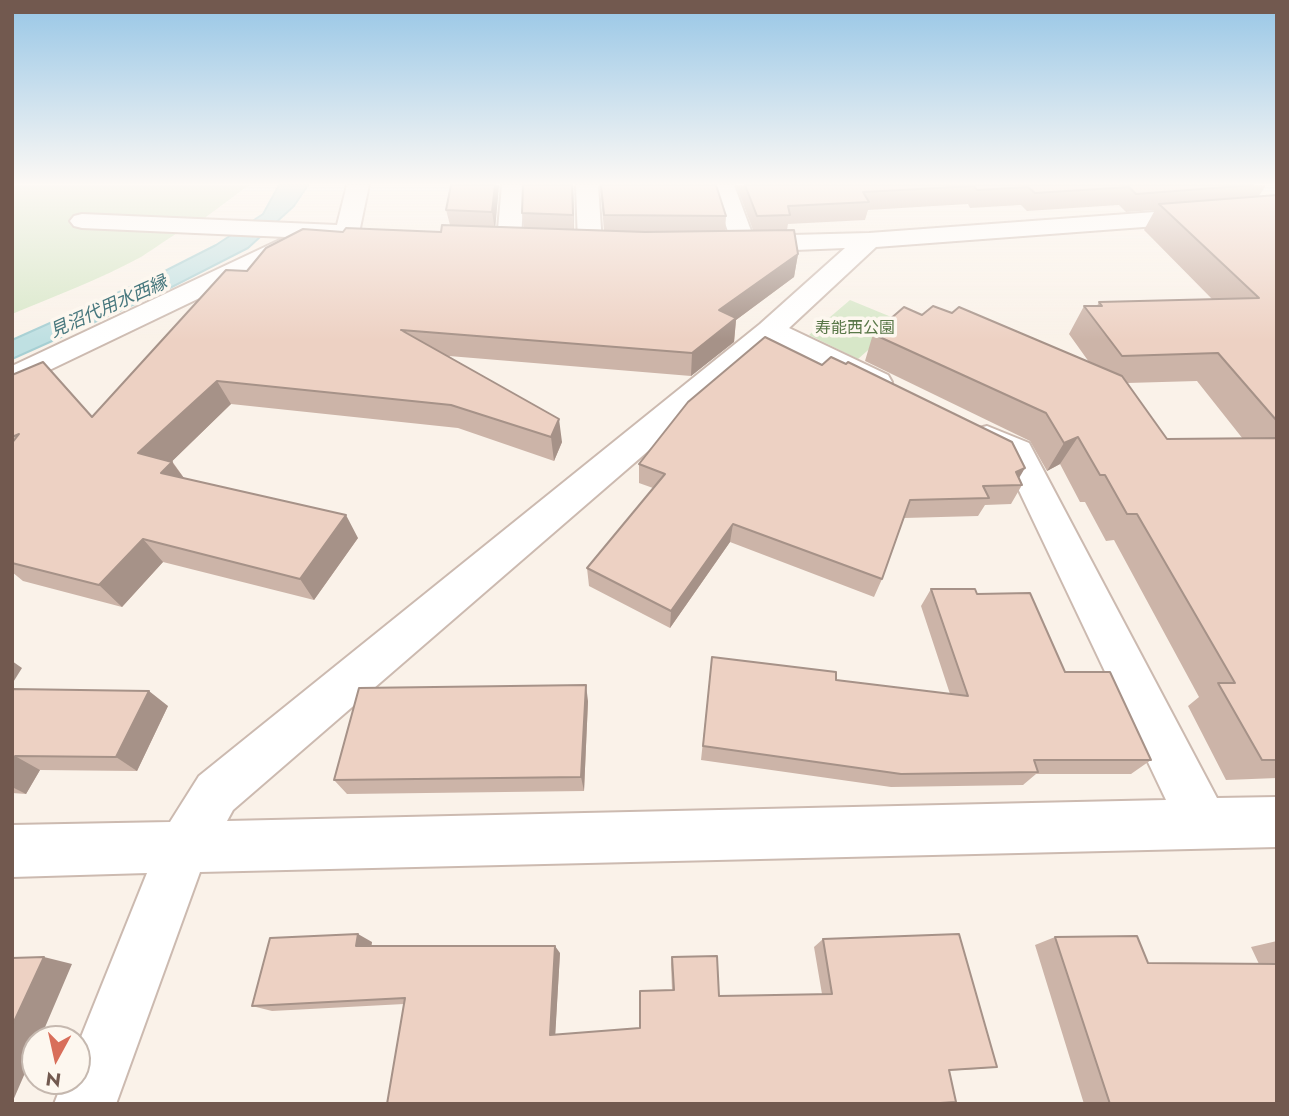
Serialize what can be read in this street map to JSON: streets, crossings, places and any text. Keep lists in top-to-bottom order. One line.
{"water":["見沼代用水西縁"],"parks":["寿能西公園"],"north":"bottom"}
